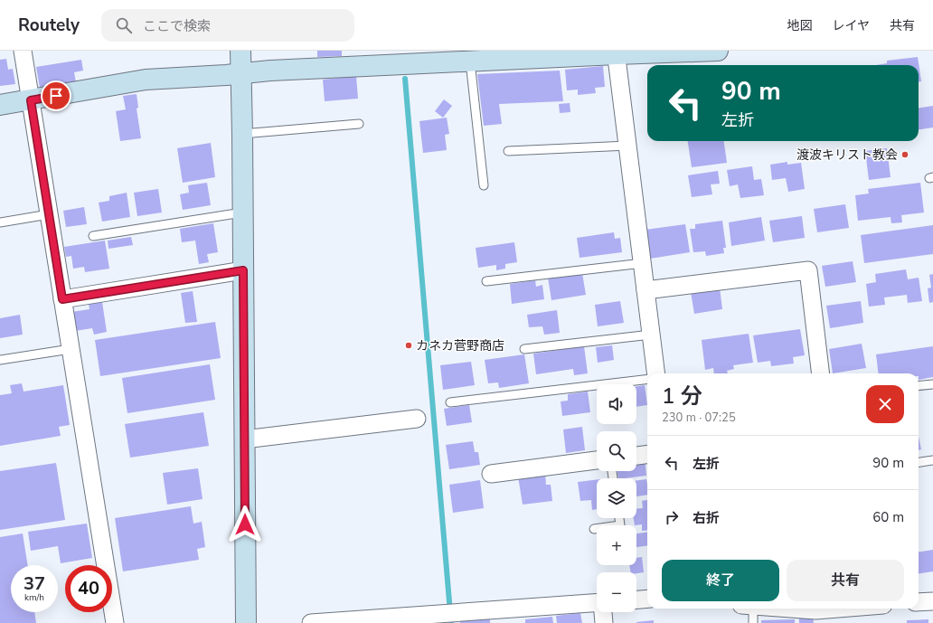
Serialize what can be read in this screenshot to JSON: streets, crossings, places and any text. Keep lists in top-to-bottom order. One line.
{"places":["渡波キリスト教会","カネカ菅野商店"],"page":{"header":"Routely","search":"ここで検索","nav":["地図","レイヤ","共有"],"turn":["90 m","左折"],"heading":["1 分","230 m · 07:25"],"map_buttons":["+","−"],"list":[{"name":"左折","value":"90 m"},{"name":"右折","value":"60 m"}],"buttons":["終了","共有"],"speed":"37 km/h","limit":"40"}}
